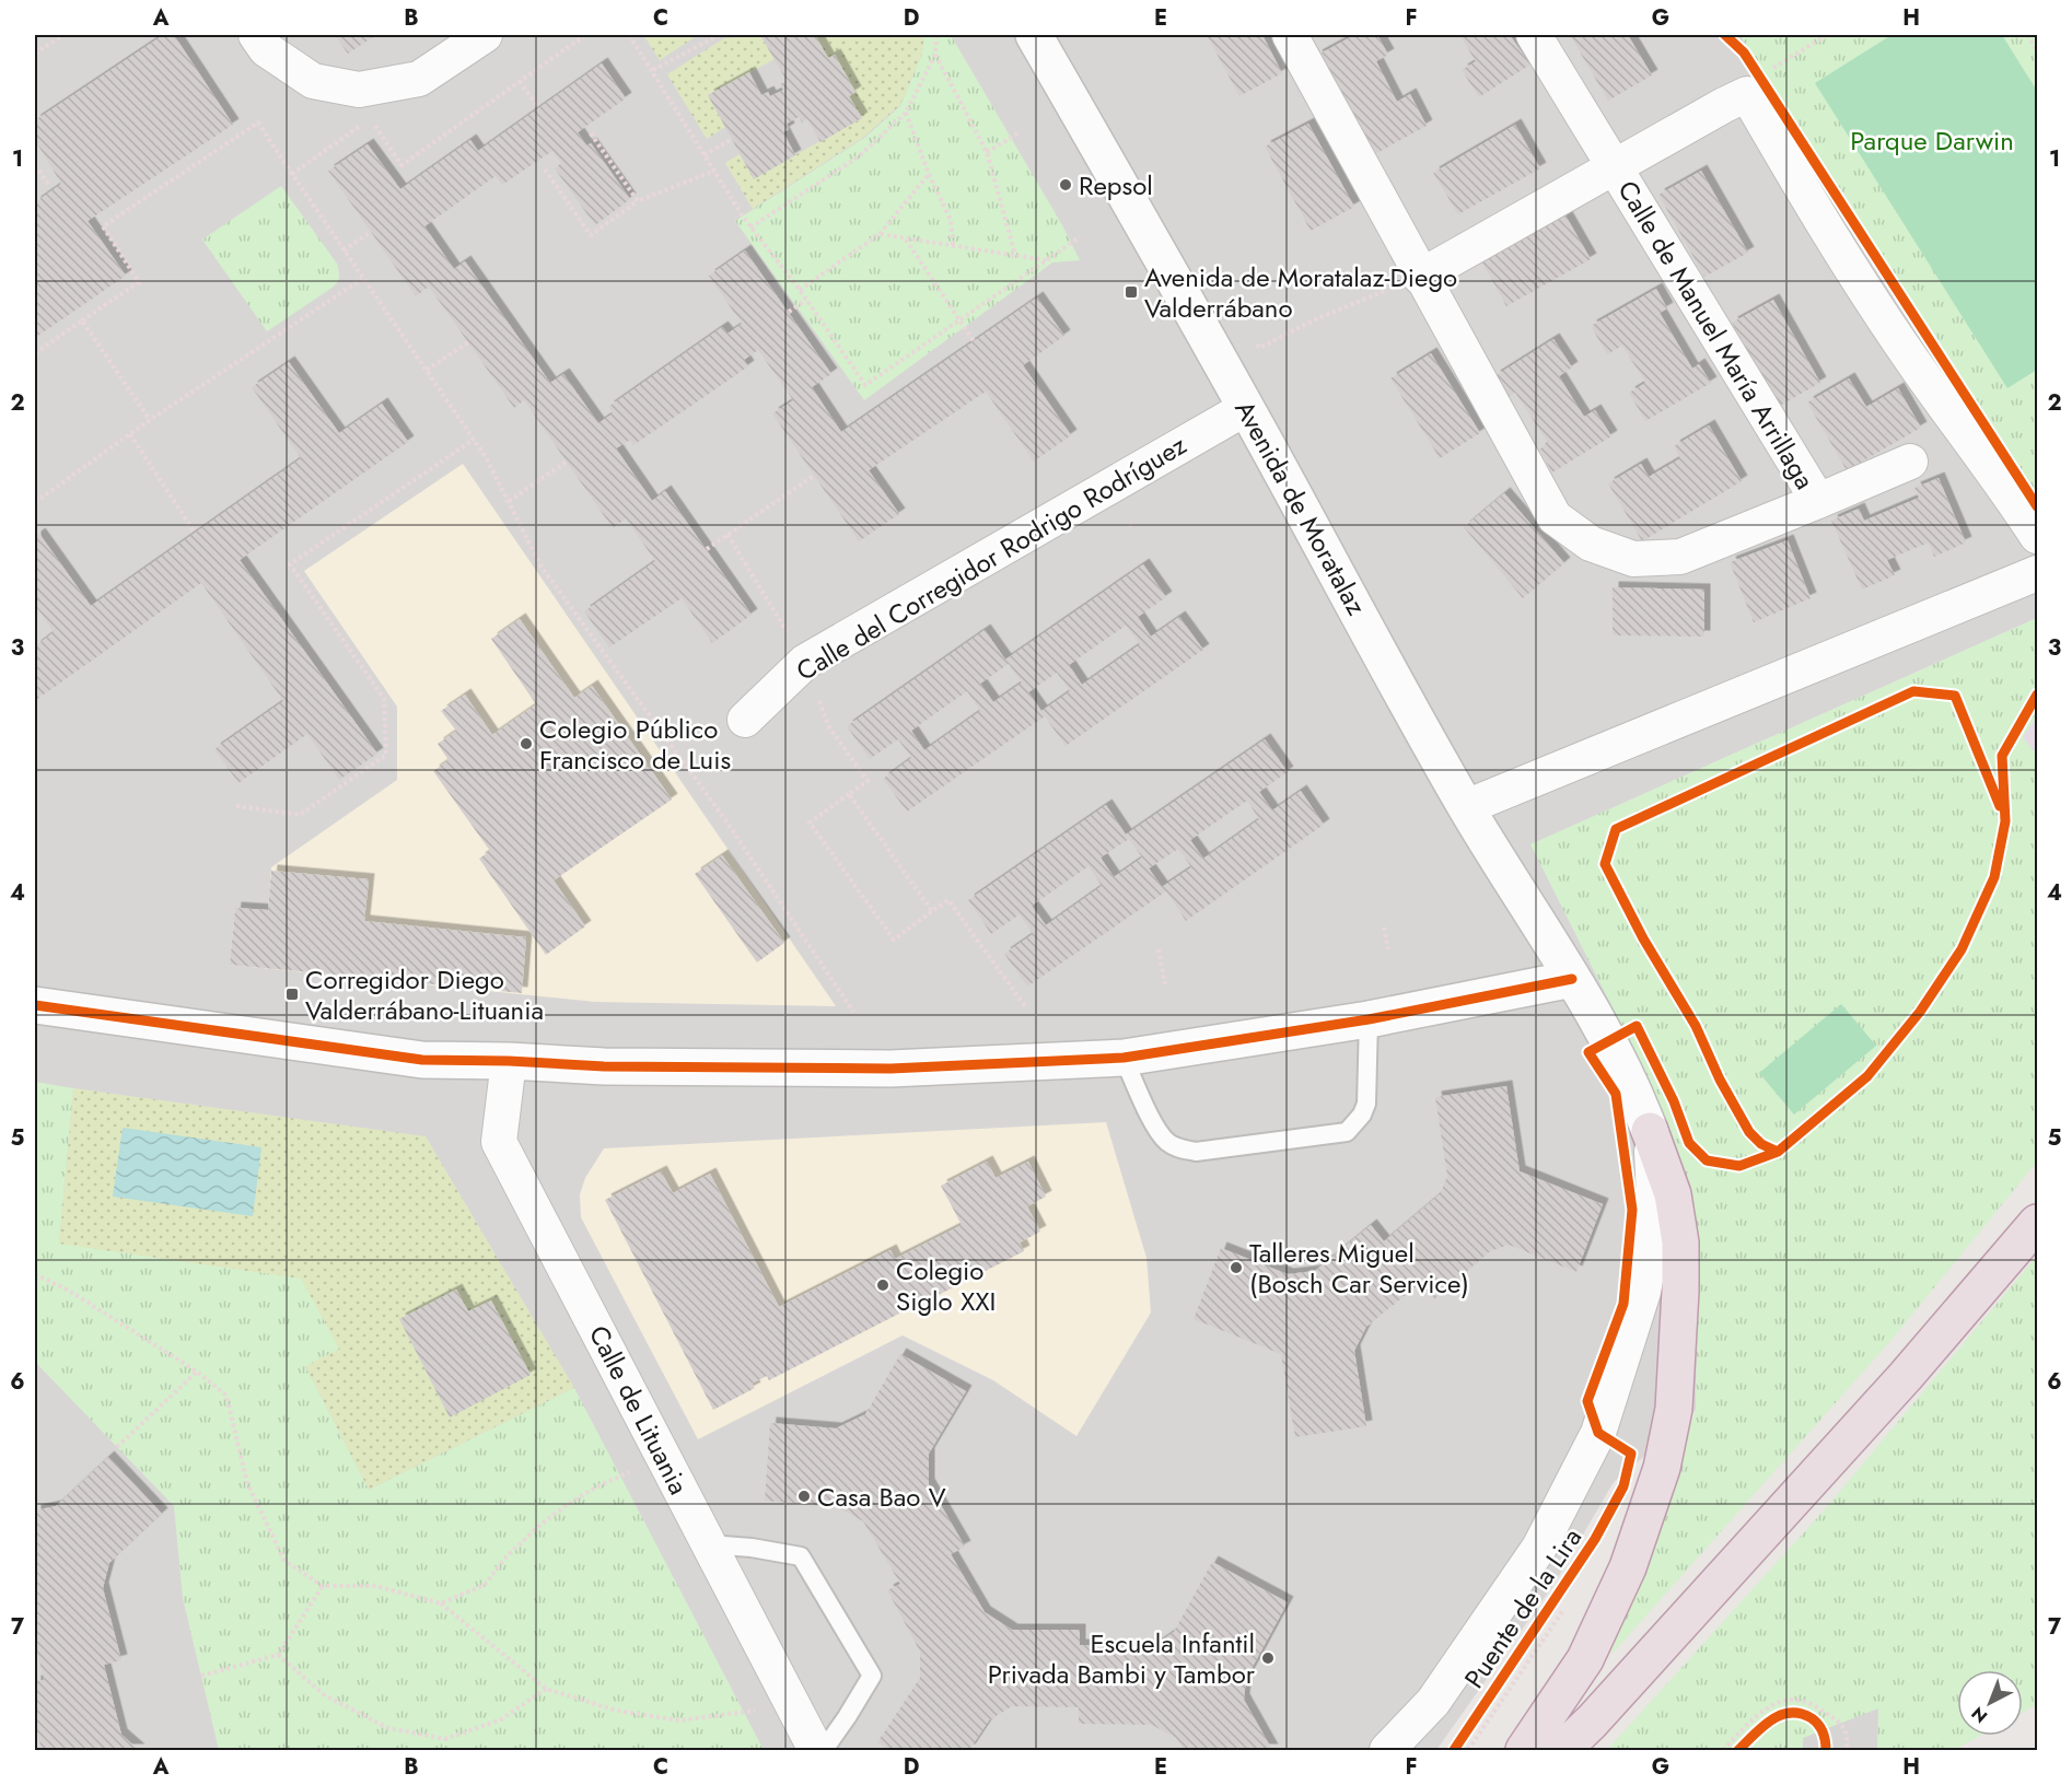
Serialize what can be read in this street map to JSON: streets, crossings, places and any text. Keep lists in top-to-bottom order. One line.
{"streets":{"street":["Calle de Manuel María Arrillaga","Avenida de Moratalaz","Calle del Corregidor Rodrigo Rodríguez","Calle de Lituania"],"cycle path":["Puente de la Lira"]},"crossings":[["Avenida de Moratalaz","Calle del Corregidor Rodrigo Rodríguez"]],"parks":["Parque Darwin"],"places":{"other":["Repsol","Colegio Público Francisco de Luis","Talleres Miguel (Bosch Car Service)","Colegio Siglo XXI","Casa Bao V","Escuela Infantil Privada Bambi y Tambor"],"transit":["Avenida de Moratalaz-Diego Valderrábano","Corregidor Diego Valderrábano-Lituania"]},"north":"bottom left","grid":{"columns":["A","B","C","D","E","F","G","H"],"rows":["1","2","3","4","5","6","7"]}}
